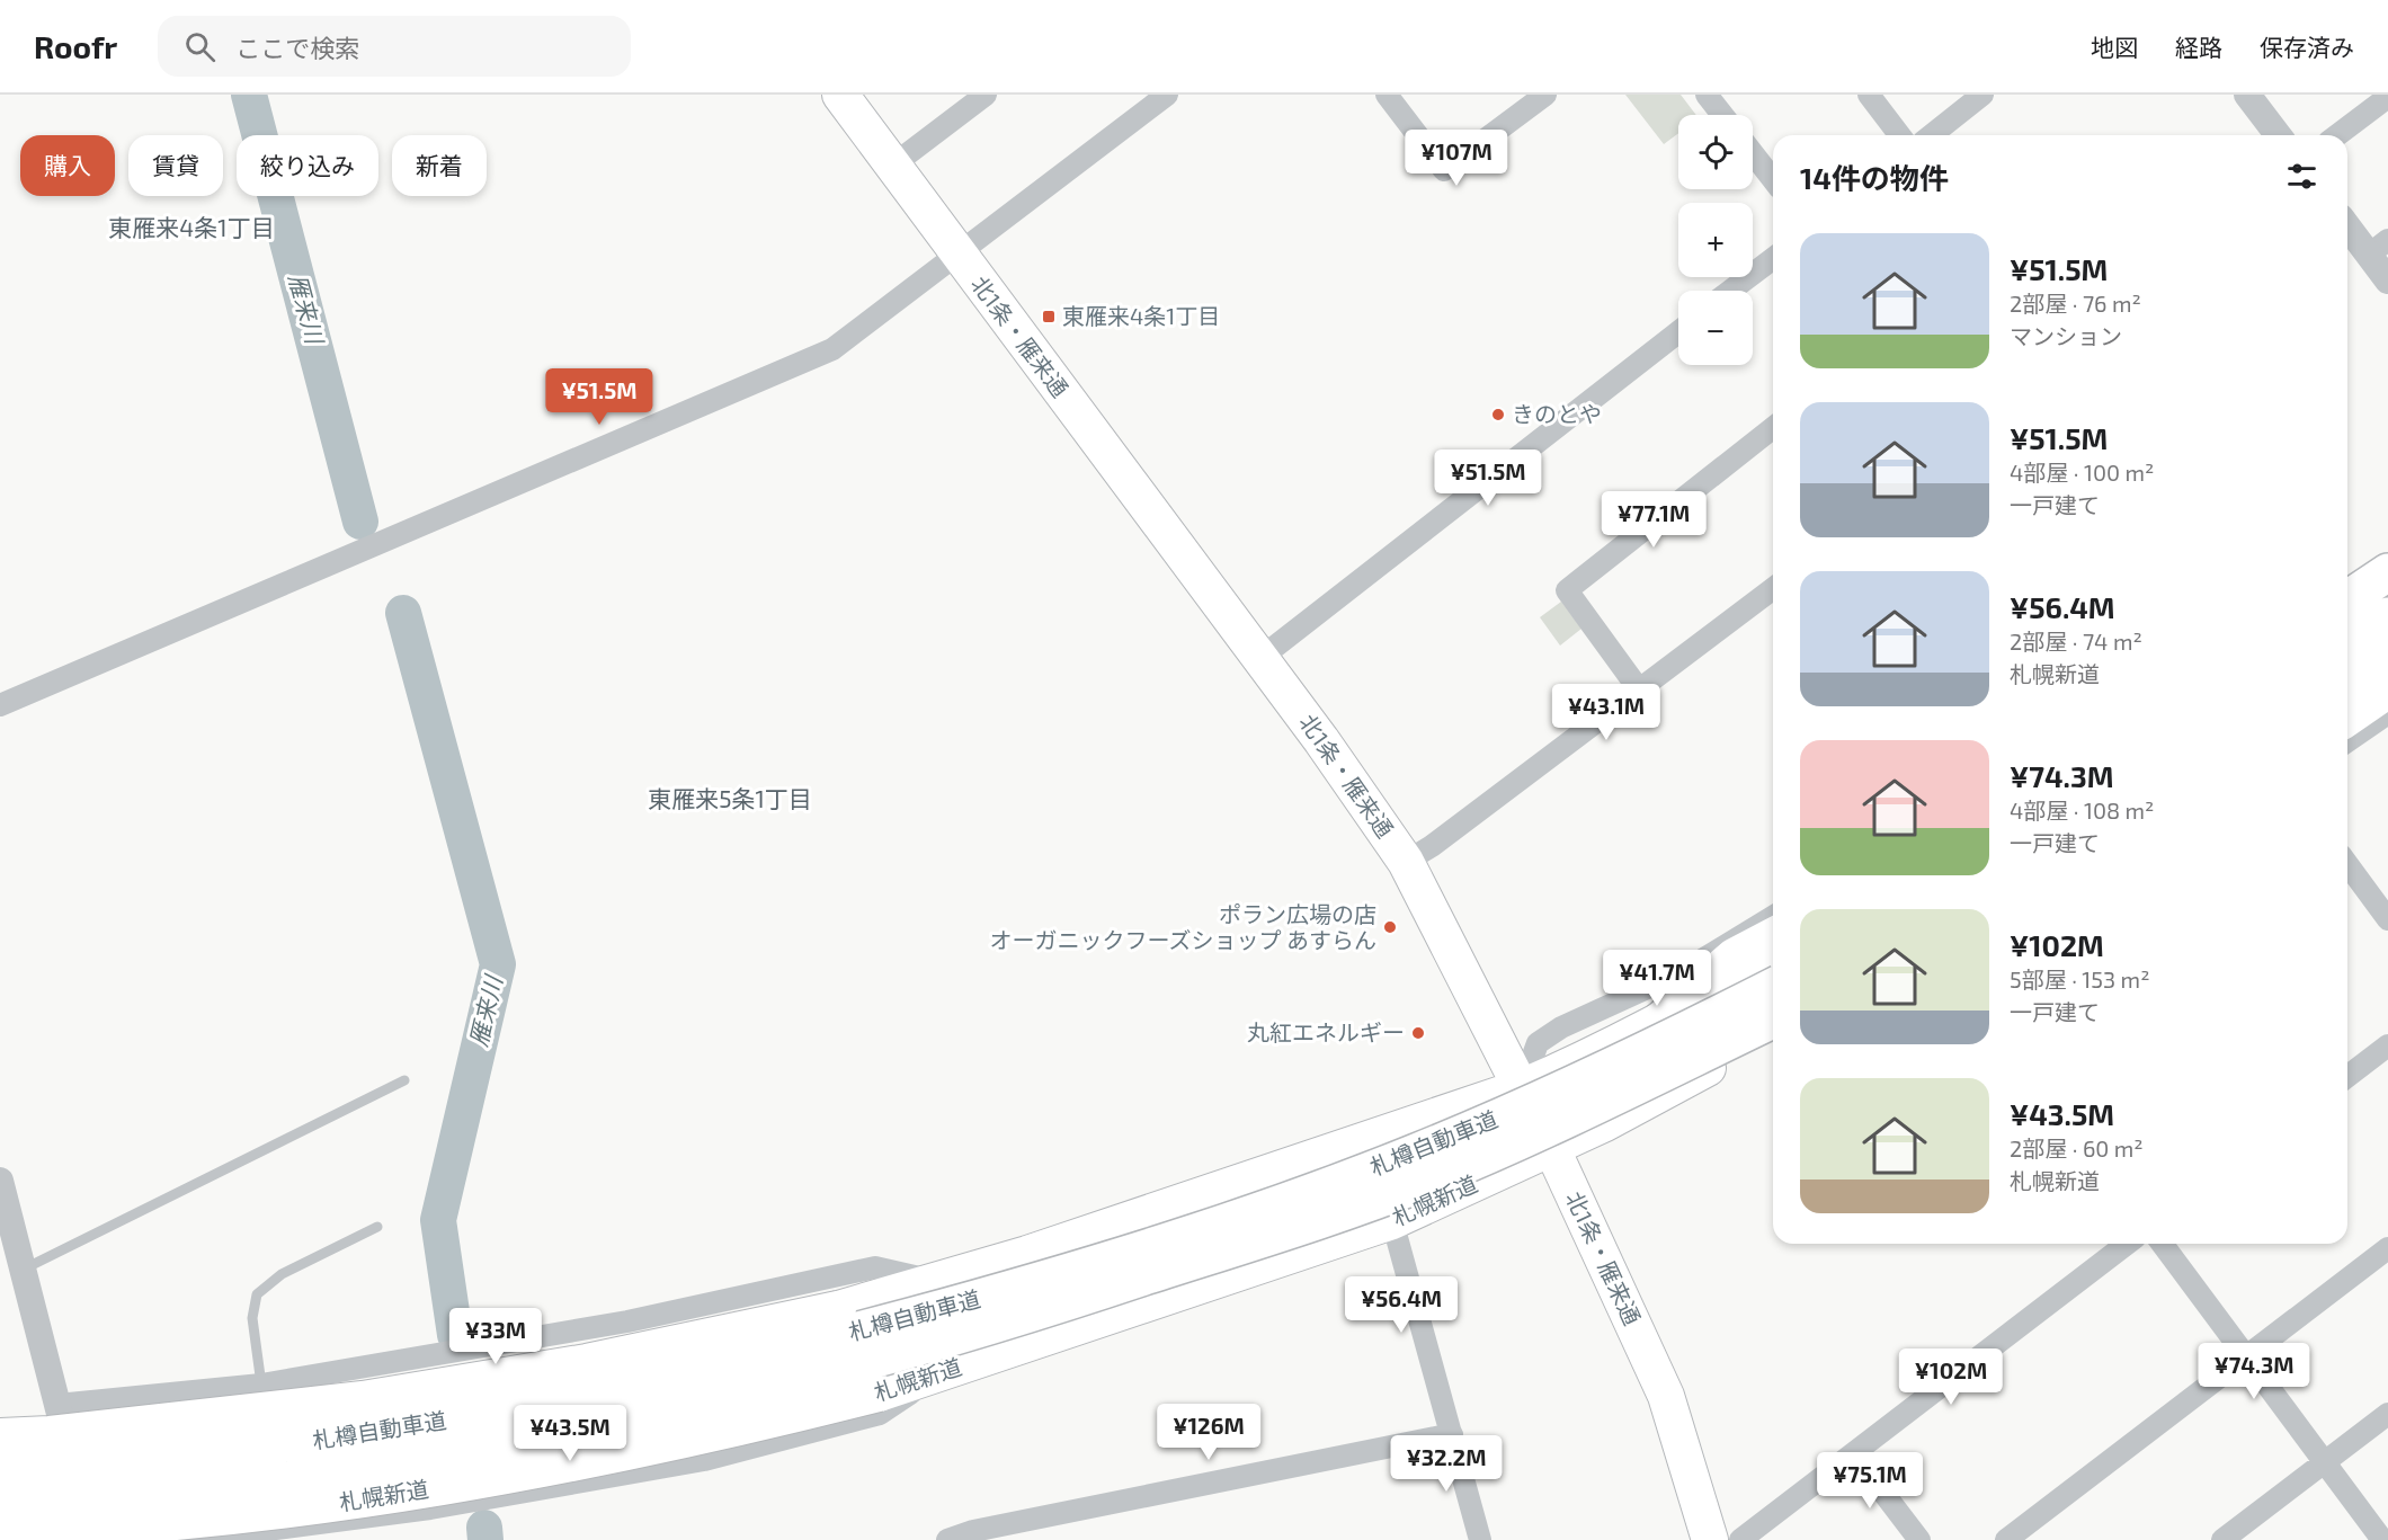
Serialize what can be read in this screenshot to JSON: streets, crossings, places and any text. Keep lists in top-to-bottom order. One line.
{"streets":{"highway":["北1条・雁来通","札樽自動車道","札幌新道"]},"crossings":[["北1条・雁来通","札幌新道"]],"districts":["東雁来4条1丁目","東雁来5条1丁目"],"water":["雁来川"],"places":{"transit":["東雁来4条1丁目"],"other":["きのとや","ポラン広場の店 オーガニックフーズショップ あすらん","丸紅エネルギー"]},"page":{"header":"Roofr","search":"ここで検索","nav":["地図","経路","保存済み"],"map_buttons":["+","−"],"price":["¥107M","¥51.5M","¥51.5M","¥77.1M","¥43.1M","¥41.7M","¥56.4M","¥33M","¥74.3M","¥102M","¥126M","¥43.5M","¥32.2M","¥75.1M"],"chip":["購入","賃貸","絞り込み","新着"],"heading":"14件の物件","list":[{"name":"¥51.5M","note":"2部屋 · 76 m² · マンション"},{"name":"¥51.5M","note":"4部屋 · 100 m² · 一戸建て"},{"name":"¥56.4M","note":"2部屋 · 74 m² · 札幌新道"},{"name":"¥74.3M","note":"4部屋 · 108 m² · 一戸建て"},{"name":"¥102M","note":"5部屋 · 153 m² · 一戸建て"},{"name":"¥43.5M","note":"2部屋 · 60 m² · 札幌新道"}]}}
